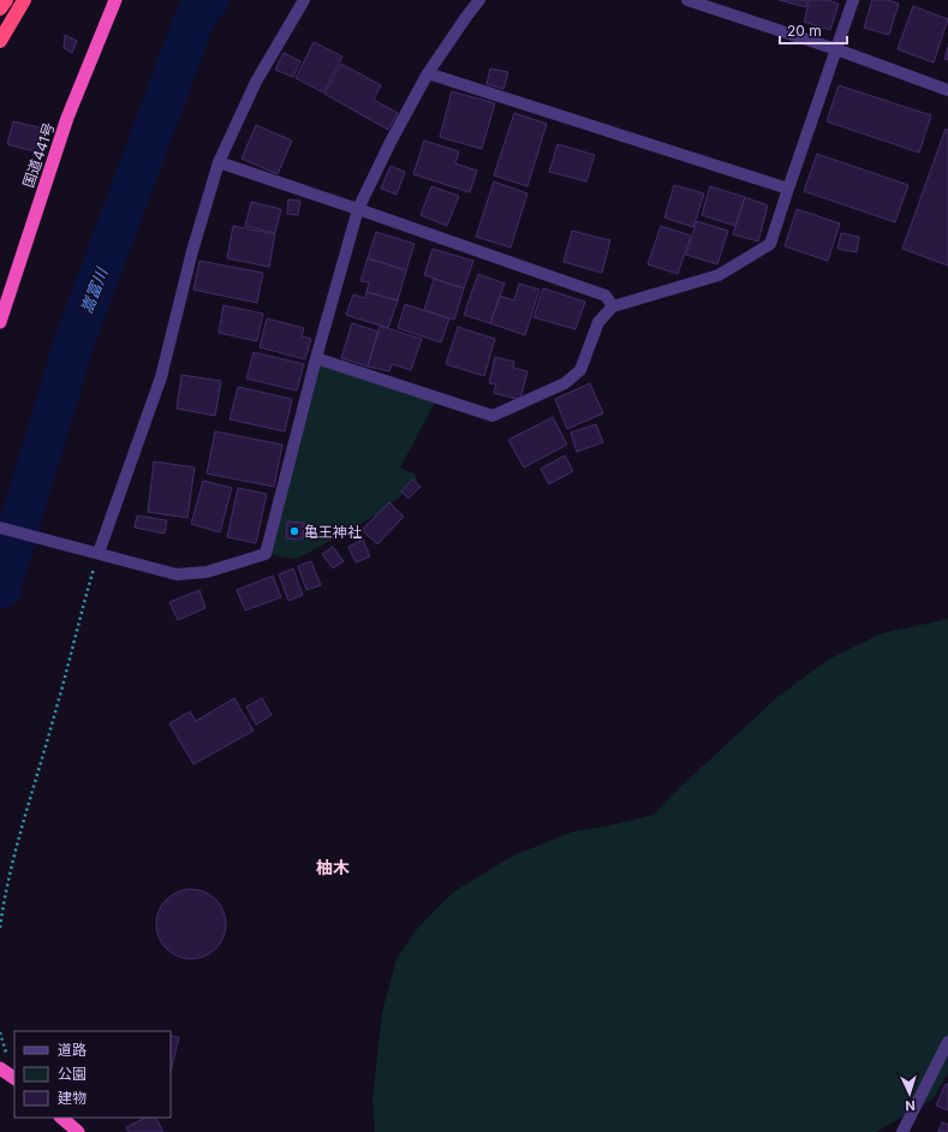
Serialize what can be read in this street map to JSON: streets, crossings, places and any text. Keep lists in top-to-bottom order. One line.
{"streets":{"highway":["国道441号"]},"districts":["柚木"],"water":["嵩富川"],"places":["亀王神社"],"legend":["道路","公園","建物"],"scale_bar":"20 m","north":"bottom"}
